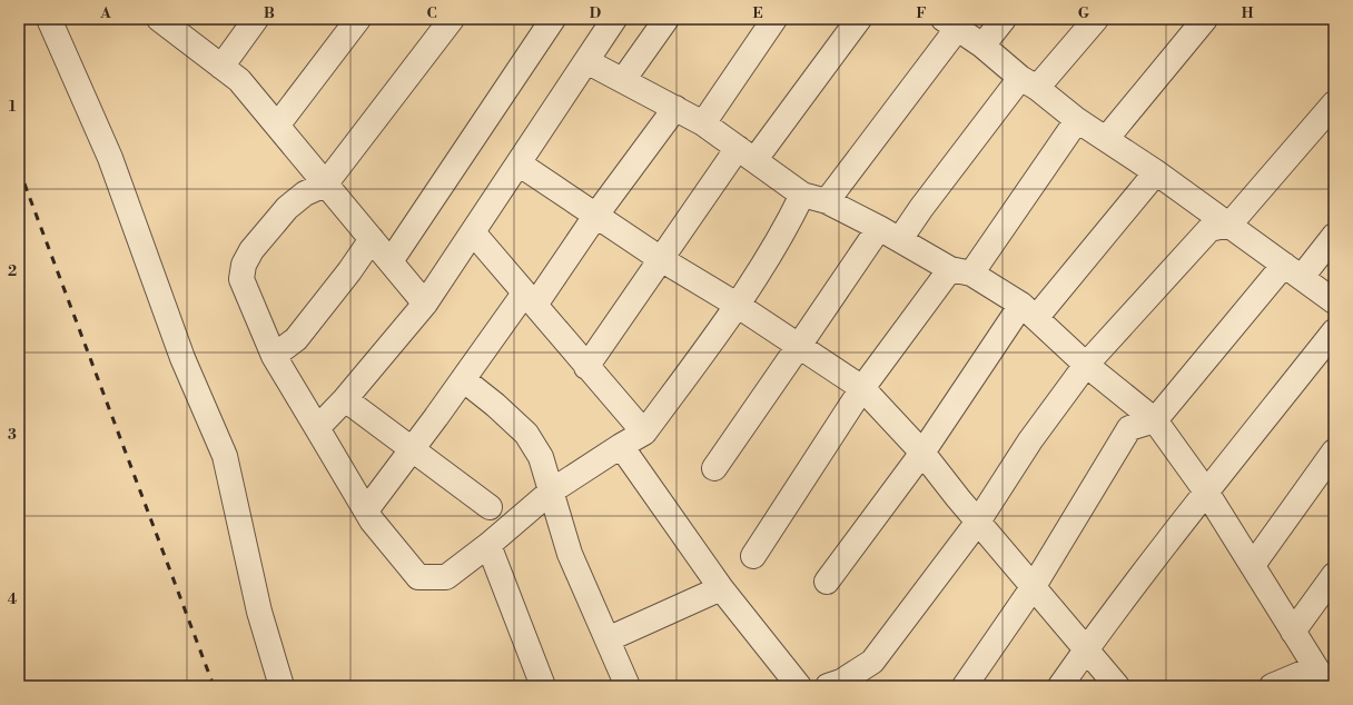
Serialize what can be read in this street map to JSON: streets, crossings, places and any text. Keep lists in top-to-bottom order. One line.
{"grid":{"columns":["A","B","C","D","E","F","G","H"],"rows":["1","2","3","4"]}}
